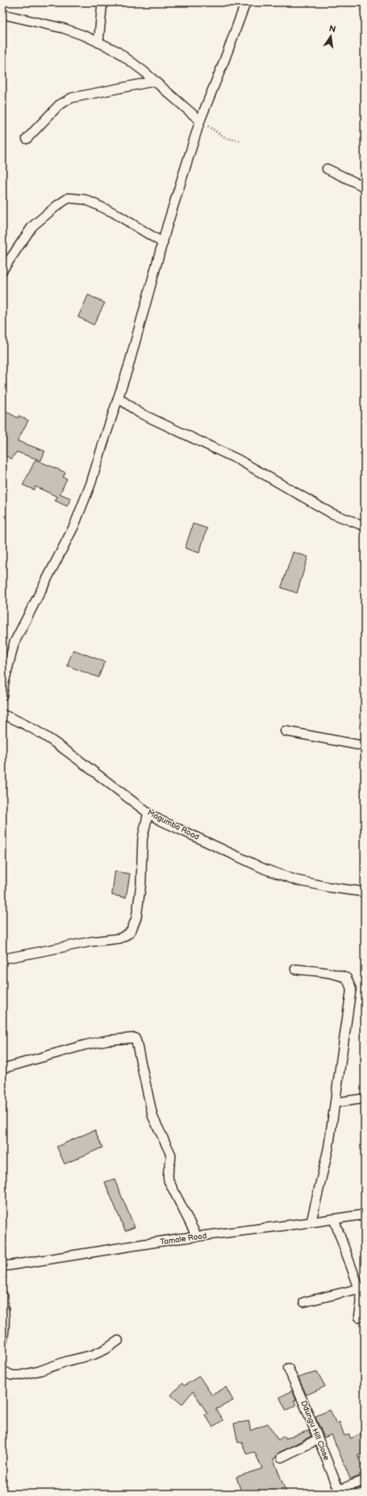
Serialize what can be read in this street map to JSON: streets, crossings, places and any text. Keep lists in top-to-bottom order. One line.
{"streets":{"street":["Magumba Road","Tamale Road","Ddungu Hill Close"]},"north":"top"}
